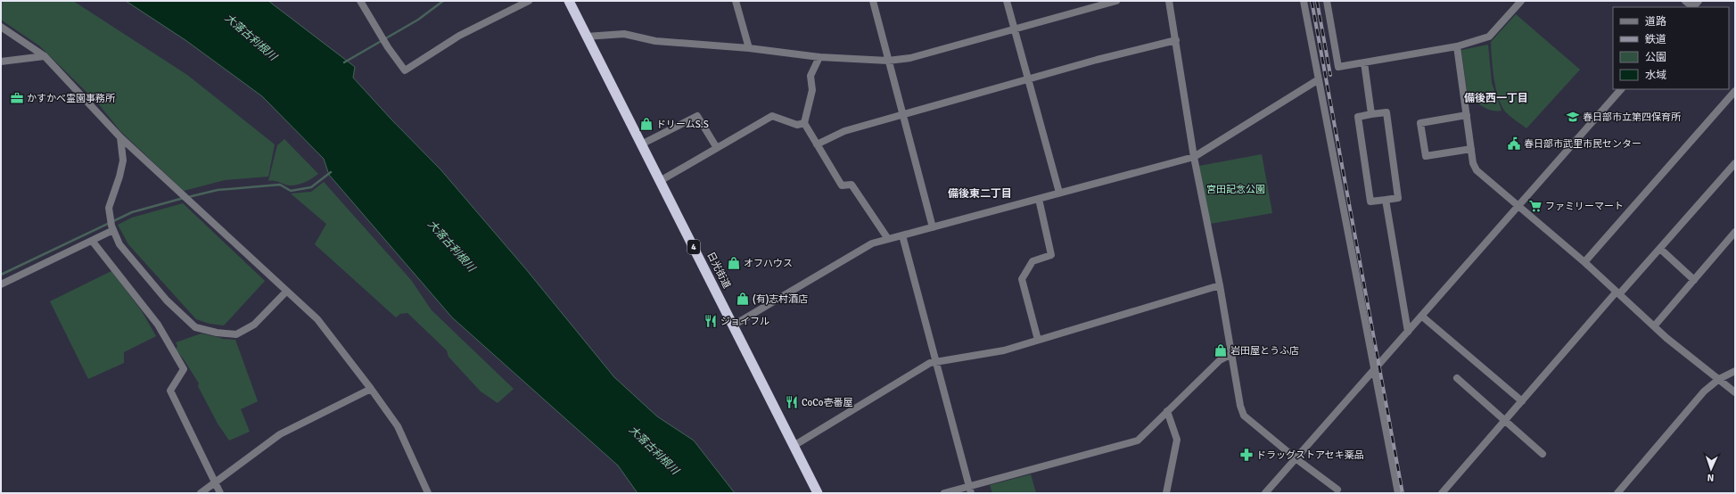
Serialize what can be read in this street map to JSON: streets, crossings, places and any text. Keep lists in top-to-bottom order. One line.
{"streets":{"highway":["4","日光街道"]},"districts":["備後西一丁目","備後東二丁目"],"water":["大落古利根川"],"parks":["宮田記念公園"],"places":{"office":["かすかべ霊園事務所"],"school or university":["春日部市立第四保育所"],"shop":["ドリームS.S","オフハウス","(有)志村酒店","岩田屋とうふ店"],"public building":["春日部市武里市民センター"],"supermarket":["ファミリーマート"],"restaurant":["ジョイフル","CoCo壱番屋"],"pharmacy":["ドラッグストアセキ薬品"]},"legend":["道路","鉄道","公園","水域"],"north":"bottom"}
